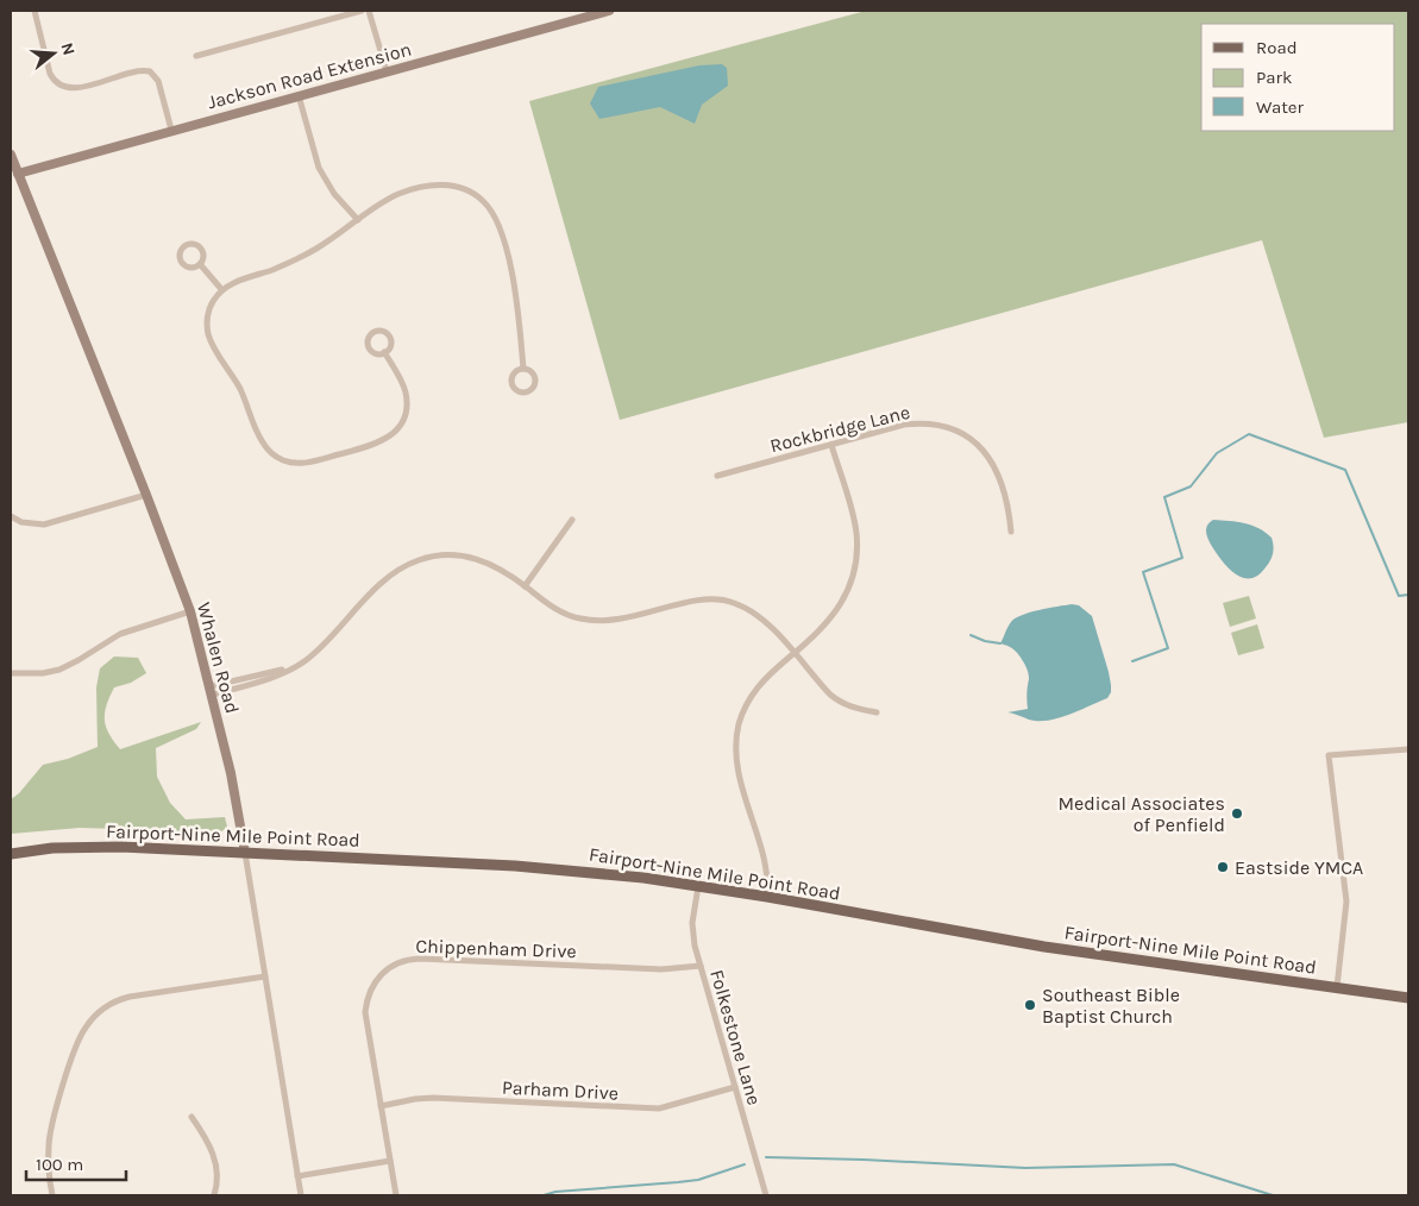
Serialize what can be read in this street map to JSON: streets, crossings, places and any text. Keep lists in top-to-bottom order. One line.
{"streets":{"main road":["Fairport-Nine Mile Point Road"],"street":["Jackson Road Extension","Rockbridge Lane","Whalen Road","Chippenham Drive","Folkestone Lane","Parham Drive"]},"crossings":[["Jackson Road Extension","Whalen Road"],["Whalen Road","Fairport-Nine Mile Point Road"],["Fairport-Nine Mile Point Road","Folkestone Lane"],["Chippenham Drive","Folkestone Lane"],["Chippenham Drive","Parham Drive"],["Folkestone Lane","Parham Drive"]],"places":["Medical Associates of Penfield","Eastside YMCA","Southeast Bible Baptist Church"],"legend":["Road","Park","Water"],"scale_bar":"100 m","north":"right"}
